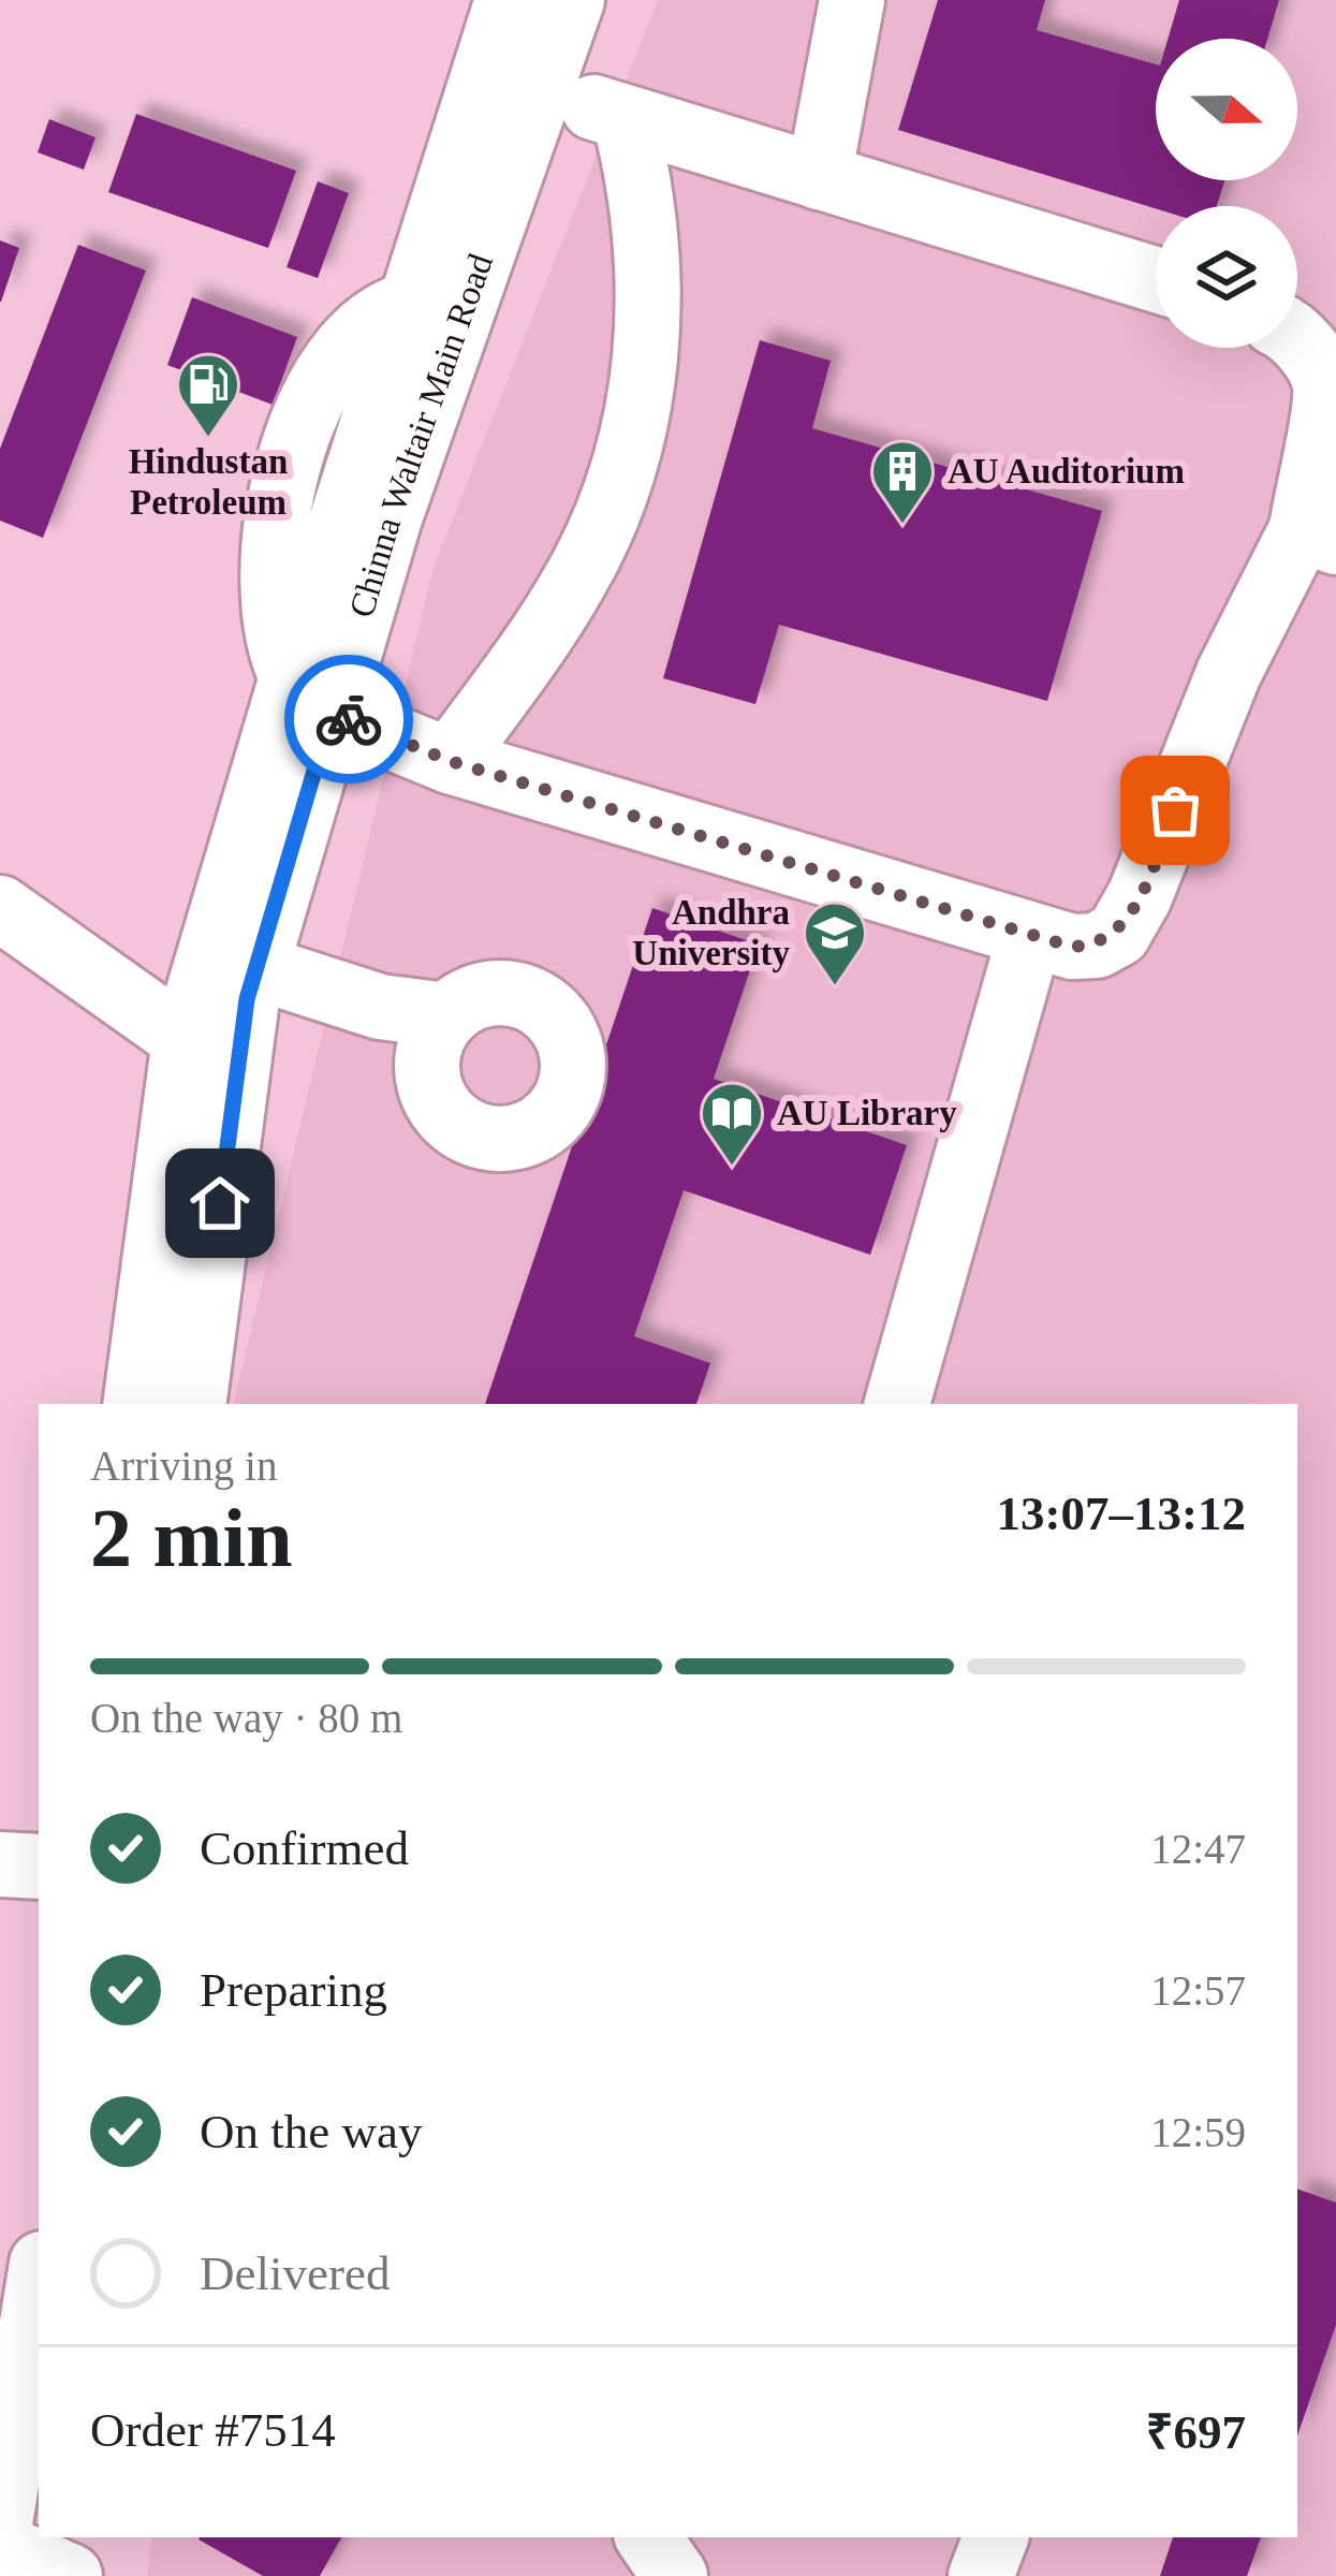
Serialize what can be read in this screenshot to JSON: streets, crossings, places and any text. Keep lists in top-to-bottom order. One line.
{"streets":{"street":["Chinna Waltair Main Road"]},"places":{"fuel station":["Hindustan Petroleum"],"building":["AU Auditorium"],"school or university":["Andhra University"],"library":["AU Library"]},"north":"right","page":{"heading":["2 min","Arriving in","13:07–13:12"],"panel":["Order #7514","₹697"],"bar":"On the way · 80 m","list":[["Confirmed","12:47"],["Preparing","12:57"],["On the way","12:59"],"Delivered"]}}
